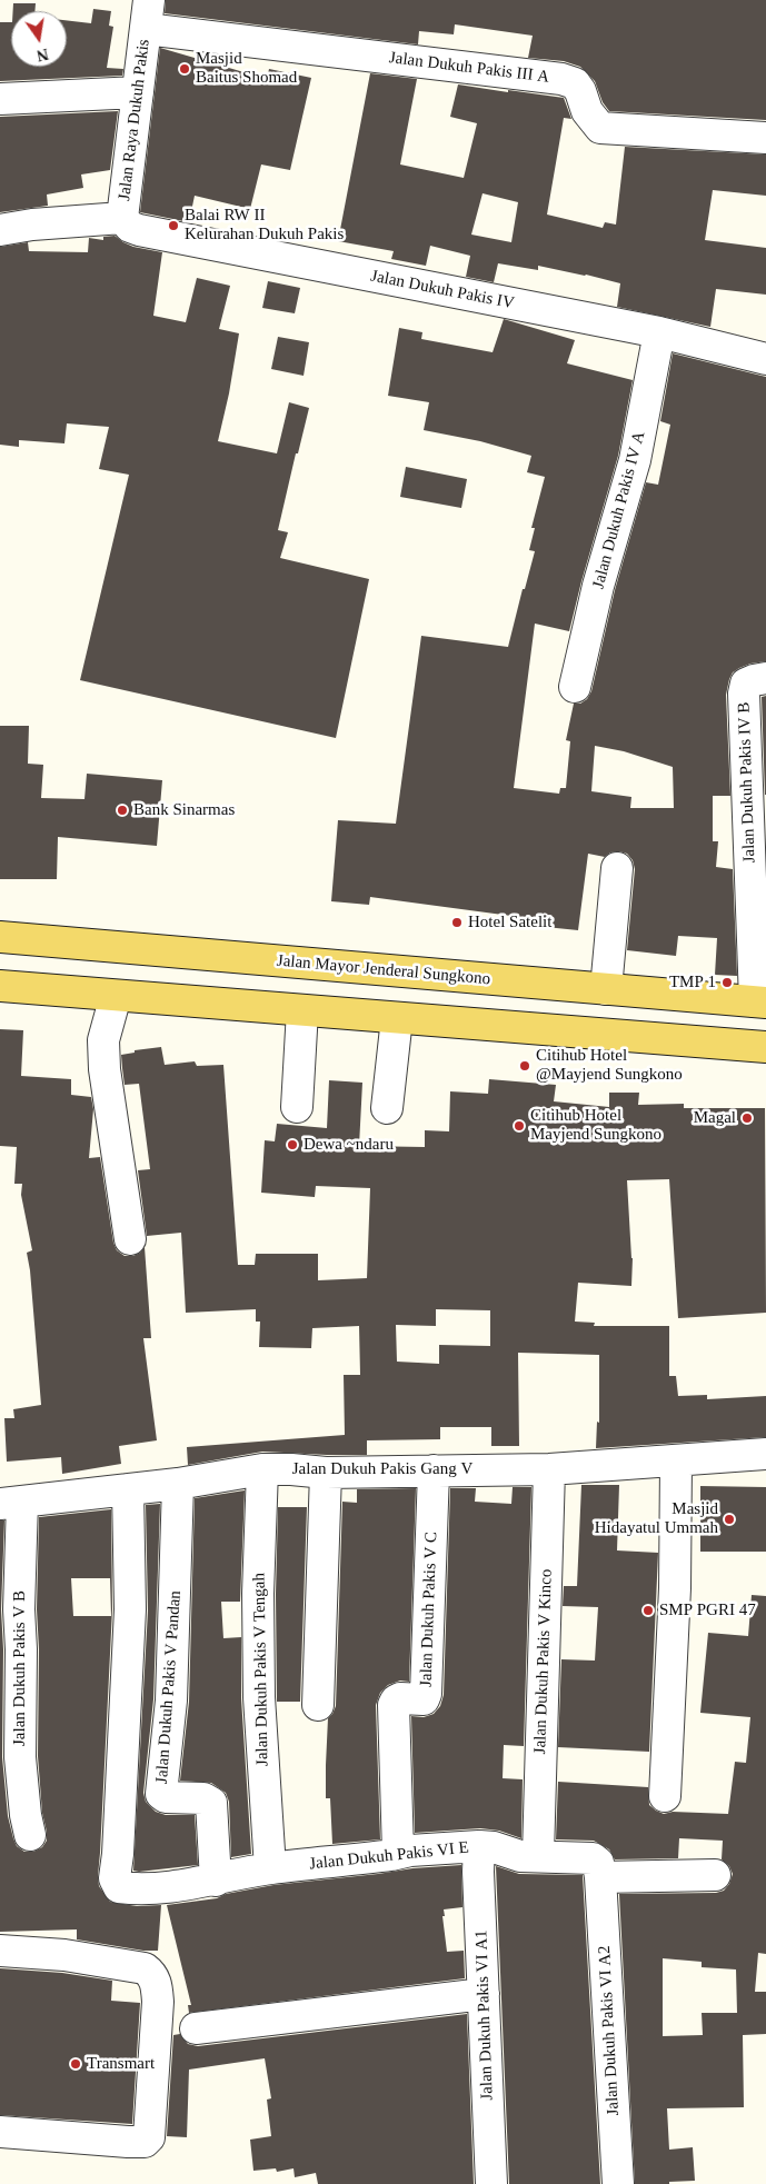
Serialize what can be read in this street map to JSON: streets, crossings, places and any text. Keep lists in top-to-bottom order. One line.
{"streets":{"main road":["Jalan Mayor Jenderal Sungkono"],"street":["Jalan Dukuh Pakis III A","Jalan Raya Dukuh Pakis","Jalan Dukuh Pakis IV","Jalan Dukuh Pakis IV A","Jalan Dukuh Pakis IV B","Jalan Dukuh Pakis Gang V","Jalan Dukuh Pakis V C","Jalan Dukuh Pakis V Kinco","Jalan Dukuh Pakis V B","Jalan Dukuh Pakis V Tengah","Jalan Dukuh Pakis V Pandan","Jalan Dukuh Pakis VI E","Jalan Dukuh Pakis VI A1","Jalan Dukuh Pakis VI A2"]},"crossings":[["Jalan Dukuh Pakis III A","Jalan Raya Dukuh Pakis"],["Jalan Raya Dukuh Pakis","Jalan Dukuh Pakis IV"],["Jalan Dukuh Pakis IV","Jalan Dukuh Pakis IV A"],["Jalan Dukuh Pakis IV B","Jalan Mayor Jenderal Sungkono"],["Jalan Dukuh Pakis Gang V","Jalan Dukuh Pakis V C"],["Jalan Dukuh Pakis Gang V","Jalan Dukuh Pakis V Kinco"],["Jalan Dukuh Pakis Gang V","Jalan Dukuh Pakis V B"],["Jalan Dukuh Pakis Gang V","Jalan Dukuh Pakis V Tengah"],["Jalan Dukuh Pakis Gang V","Jalan Dukuh Pakis V Pandan"],["Jalan Dukuh Pakis Gang V","Jalan Dukuh Pakis VI E"],["Jalan Dukuh Pakis V C","Jalan Dukuh Pakis VI E"],["Jalan Dukuh Pakis V Kinco","Jalan Dukuh Pakis VI E"],["Jalan Dukuh Pakis V Tengah","Jalan Dukuh Pakis VI E"],["Jalan Dukuh Pakis V Pandan","Jalan Dukuh Pakis VI E"],["Jalan Dukuh Pakis VI E","Jalan Dukuh Pakis VI A1"],["Jalan Dukuh Pakis VI E","Jalan Dukuh Pakis VI A2"]],"places":["Masjid Baitus Shomad","Balai RW II Kelurahan Dukuh Pakis","Bank Sinarmas","Hotel Satelit","TMP 1","Citihub Hotel @Mayjend Sungkono","Magal","Citihub Hotel Mayjend Sungkono","Dewa ~ndaru","Masjid Hidayatul Ummah","SMP PGRI 47","Transmart"],"north":"bottom"}
